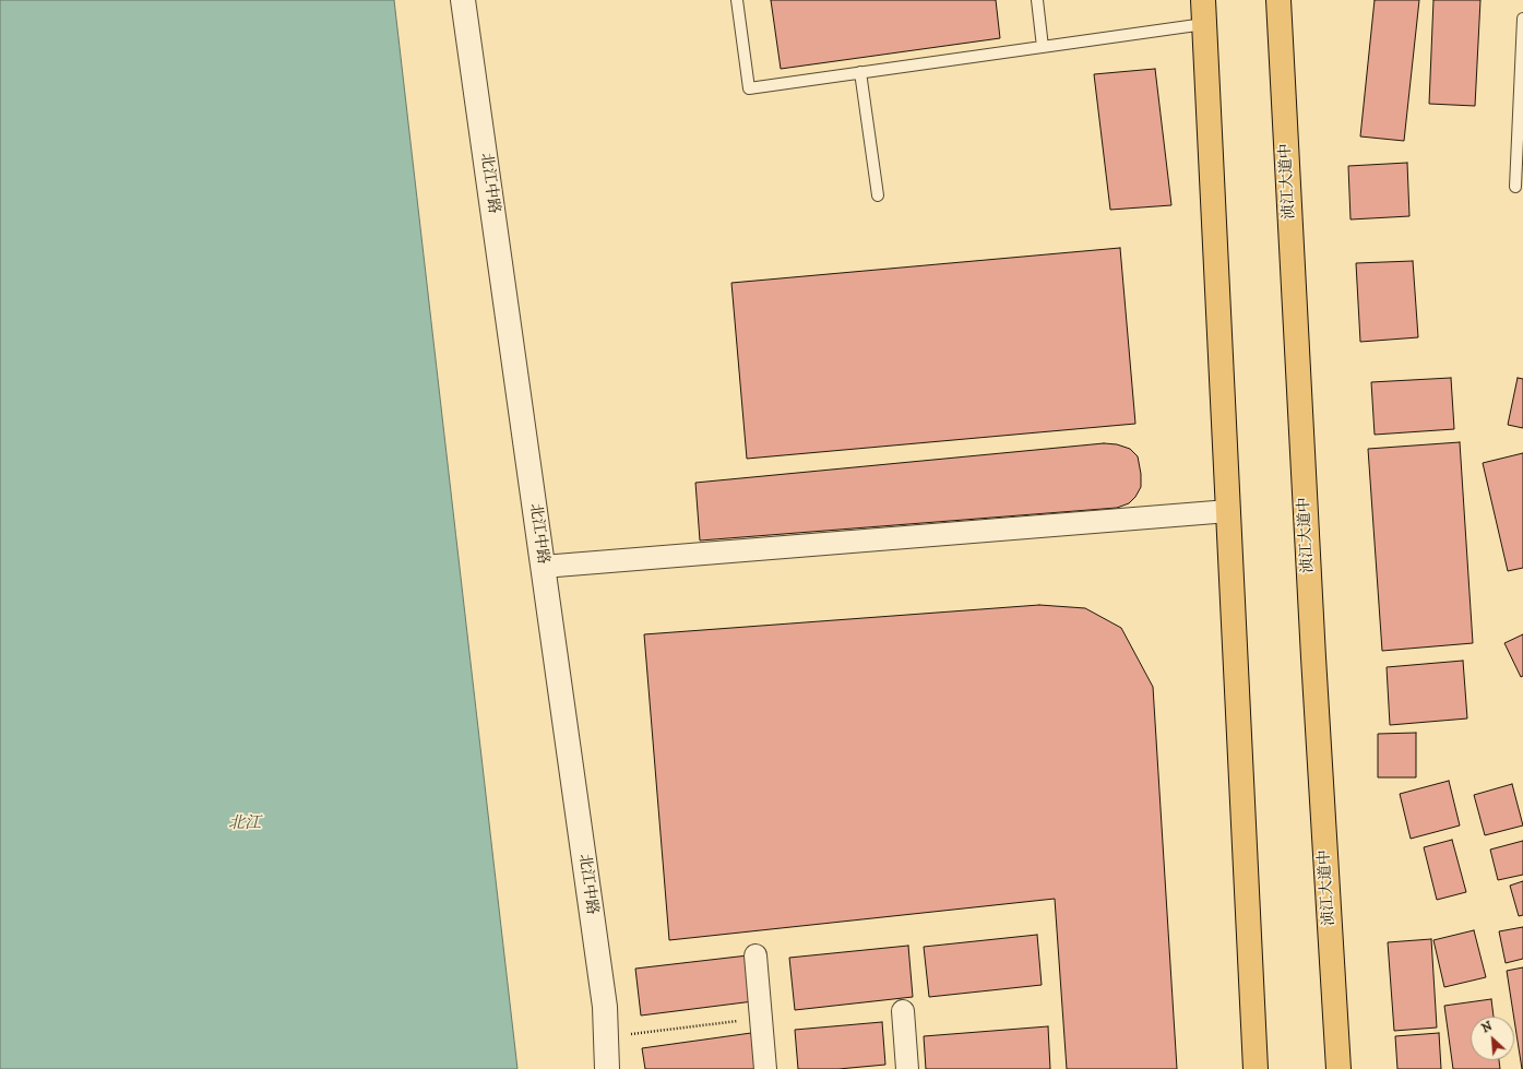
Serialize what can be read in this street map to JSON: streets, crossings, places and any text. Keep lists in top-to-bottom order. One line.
{"streets":{"main road":["浈江大道中"],"street":["北江中路"]},"water":["北江"],"north":"top left"}
